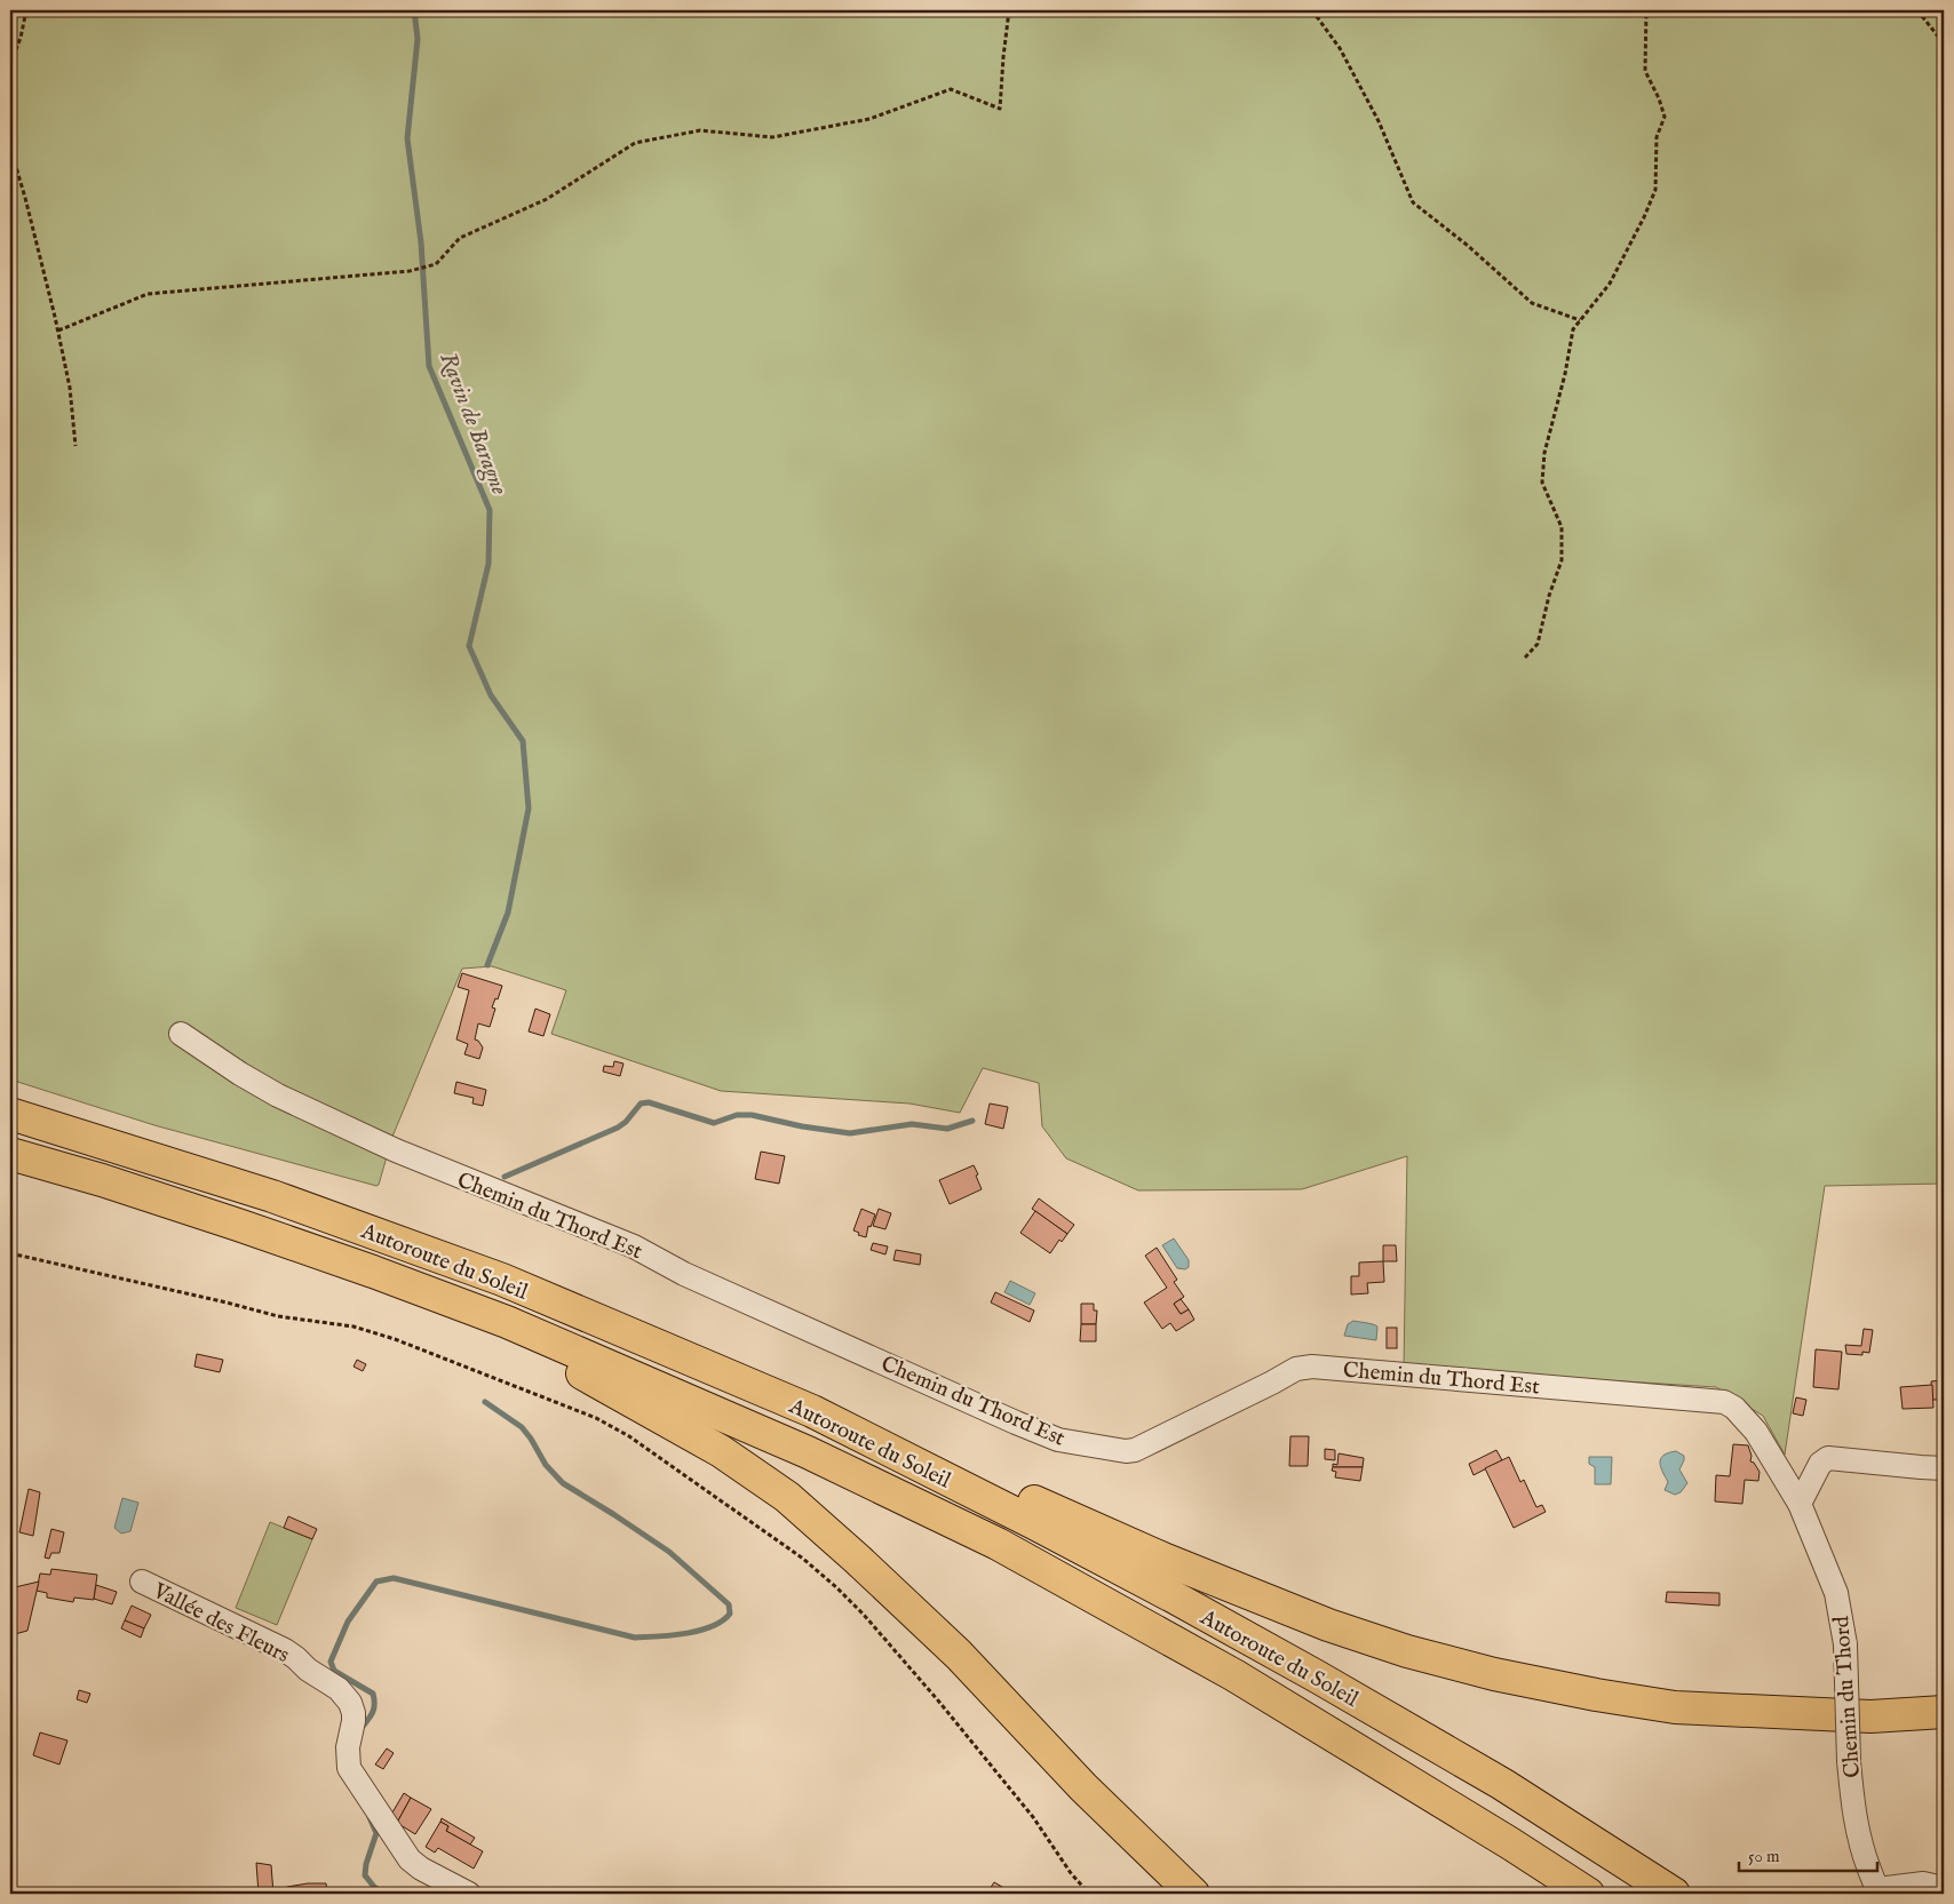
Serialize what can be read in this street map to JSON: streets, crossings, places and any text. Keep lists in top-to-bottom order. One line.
{"streets":{"highway":["Autoroute du Soleil"],"street":["Chemin du Thord Est","Vallée des Fleurs","Chemin du Thord"]},"crossings":[["Chemin du Thord Est","Chemin du Thord"]],"water":["Ravin de Baragne"],"scale_bar":"50 m"}
